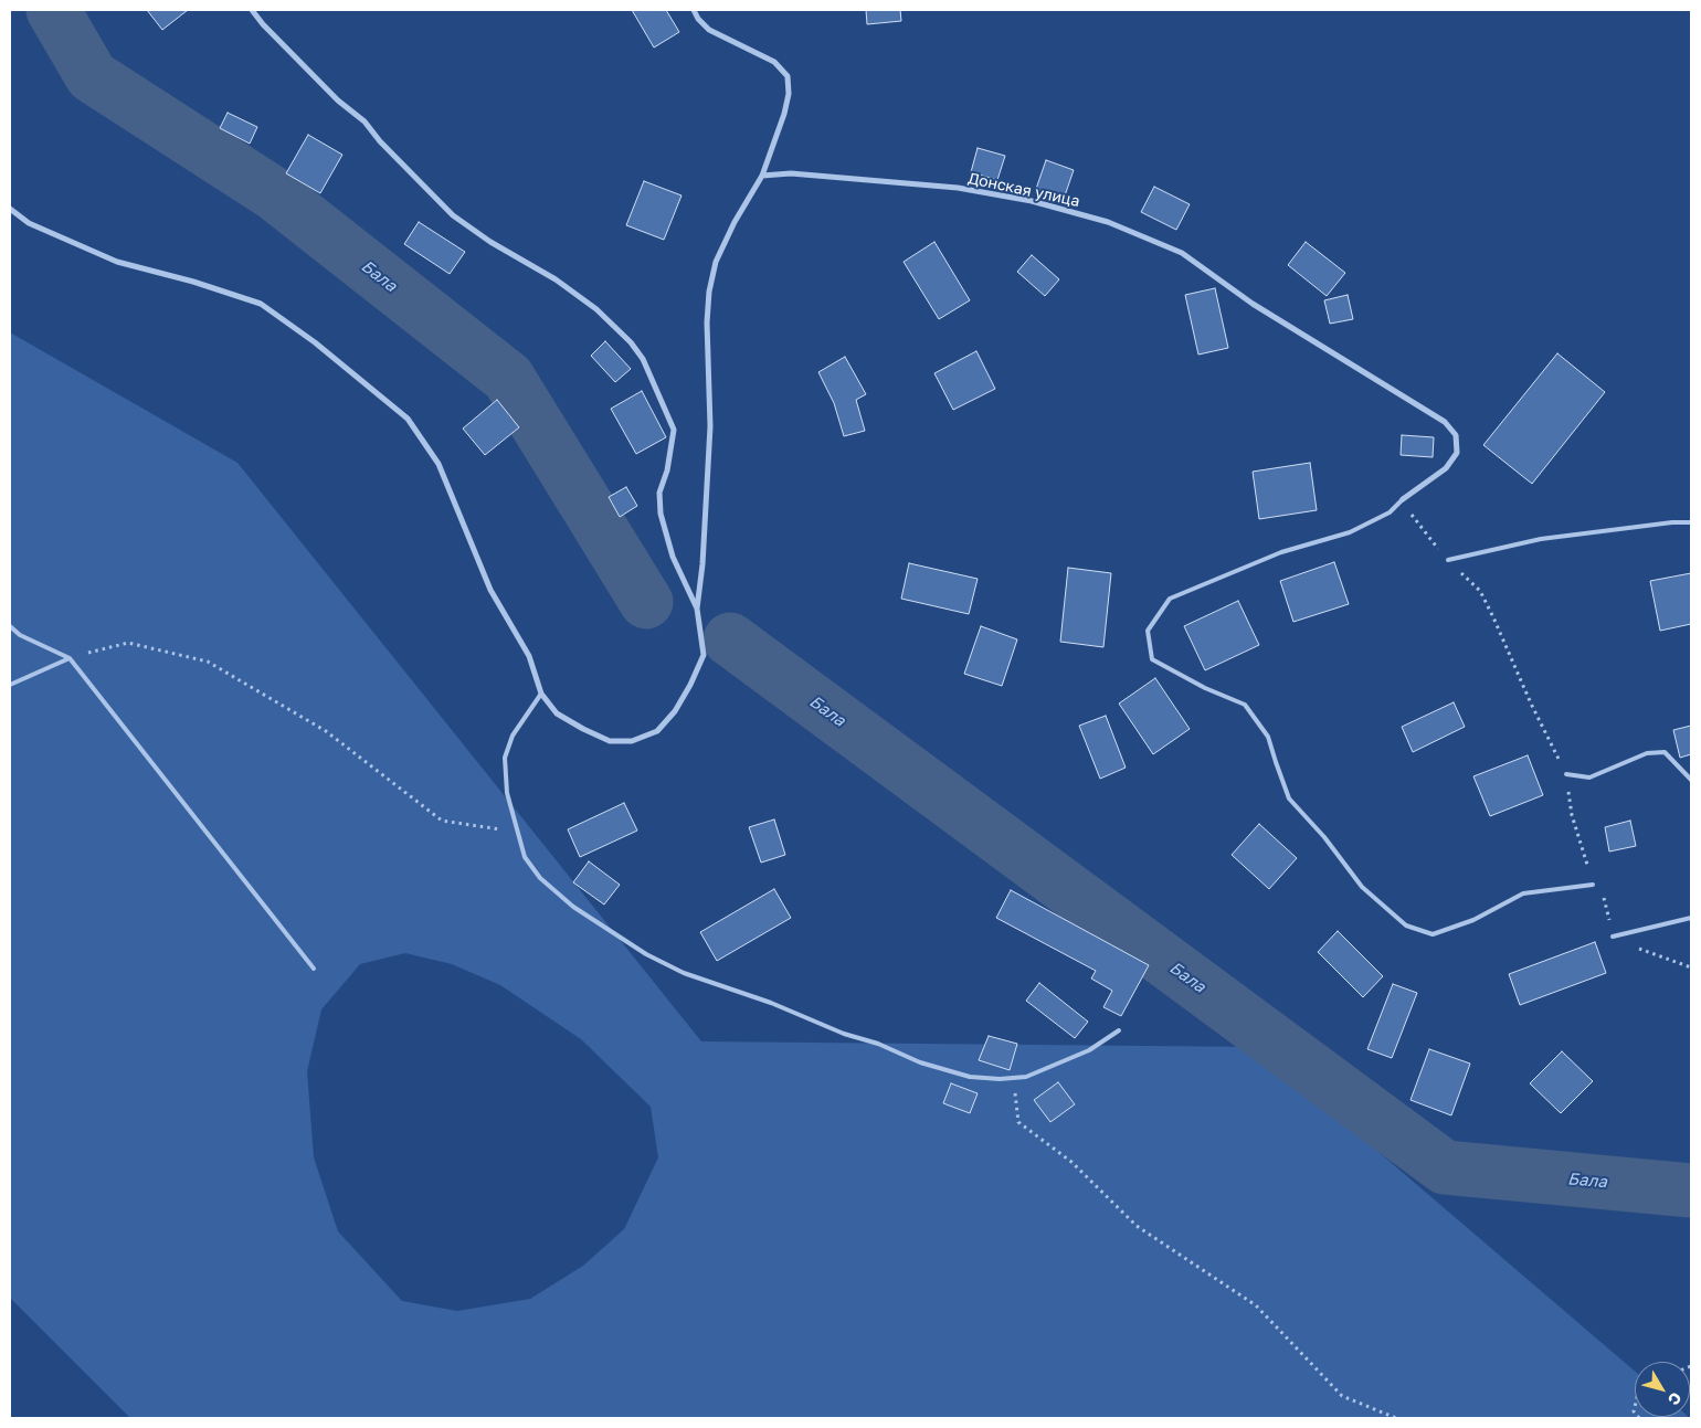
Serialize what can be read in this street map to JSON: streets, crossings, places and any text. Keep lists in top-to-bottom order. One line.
{"streets":{"street":["Донская улица"]},"water":["Бала"],"north":"bottom right"}
